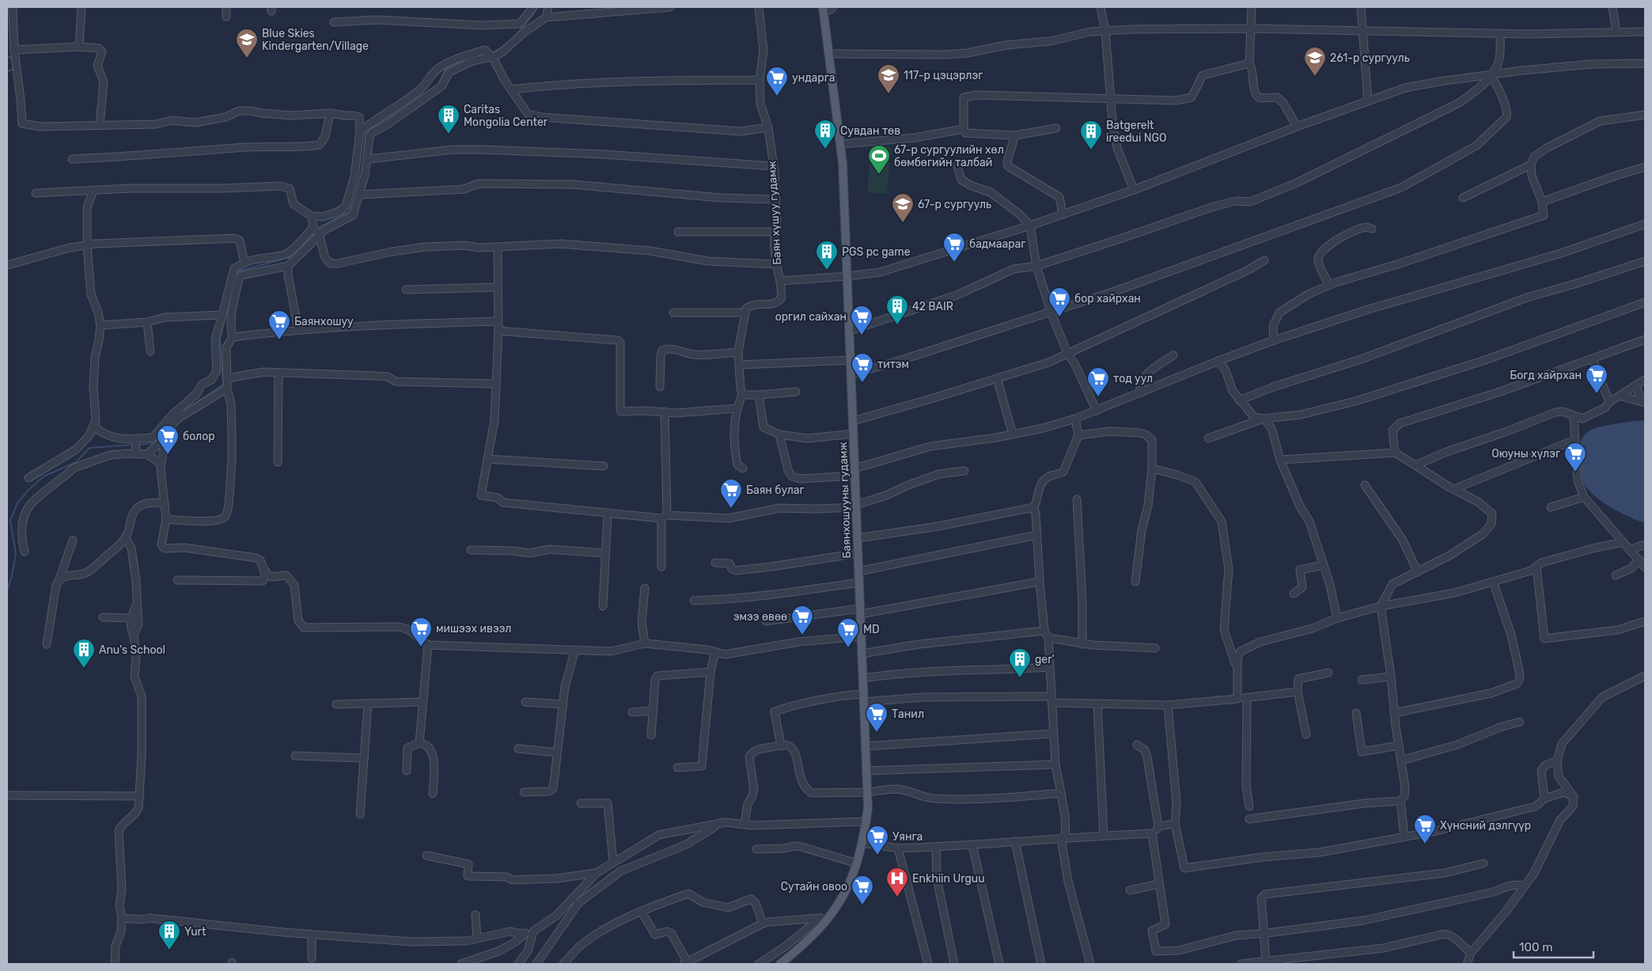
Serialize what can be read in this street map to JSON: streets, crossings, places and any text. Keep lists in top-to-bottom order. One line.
{"streets":{"main road":["Баянхошууны гудамж"],"street":["Баян хүшуу гудамж"]},"crossings":[["Баян хүшуу гудамж","Баянхошууны гудамж"]],"places":{"school or university":["Blue Skies Kindergarten/Village","261-р сургууль","117-р цэцэрлэг","67-р сургууль"],"supermarket":["ундарга","бадмаараг","бор хайрхан","оргил сайхан","Баянхошуу","титэм","Богд хайрхан","тод уул","болор","Оюуны хүлэг","Баян булаг","эмээ өвөө","мишээх ивээл","MD","Танил","Хүнсний дэлгүүр","Уянга","Сутайн овоо"],"building":["Caritas Mongolia Center","Сувдан төв","Batgerelt ireedui NGO","PGS pc game","42 BAIR","Anu's School","ger'","Yurt"],"sports":["67-р сургуулийн хөл бөмбөгийн талбай"],"hospital":["Enkhiin Urguu"]},"scale_bar":"100 m"}
